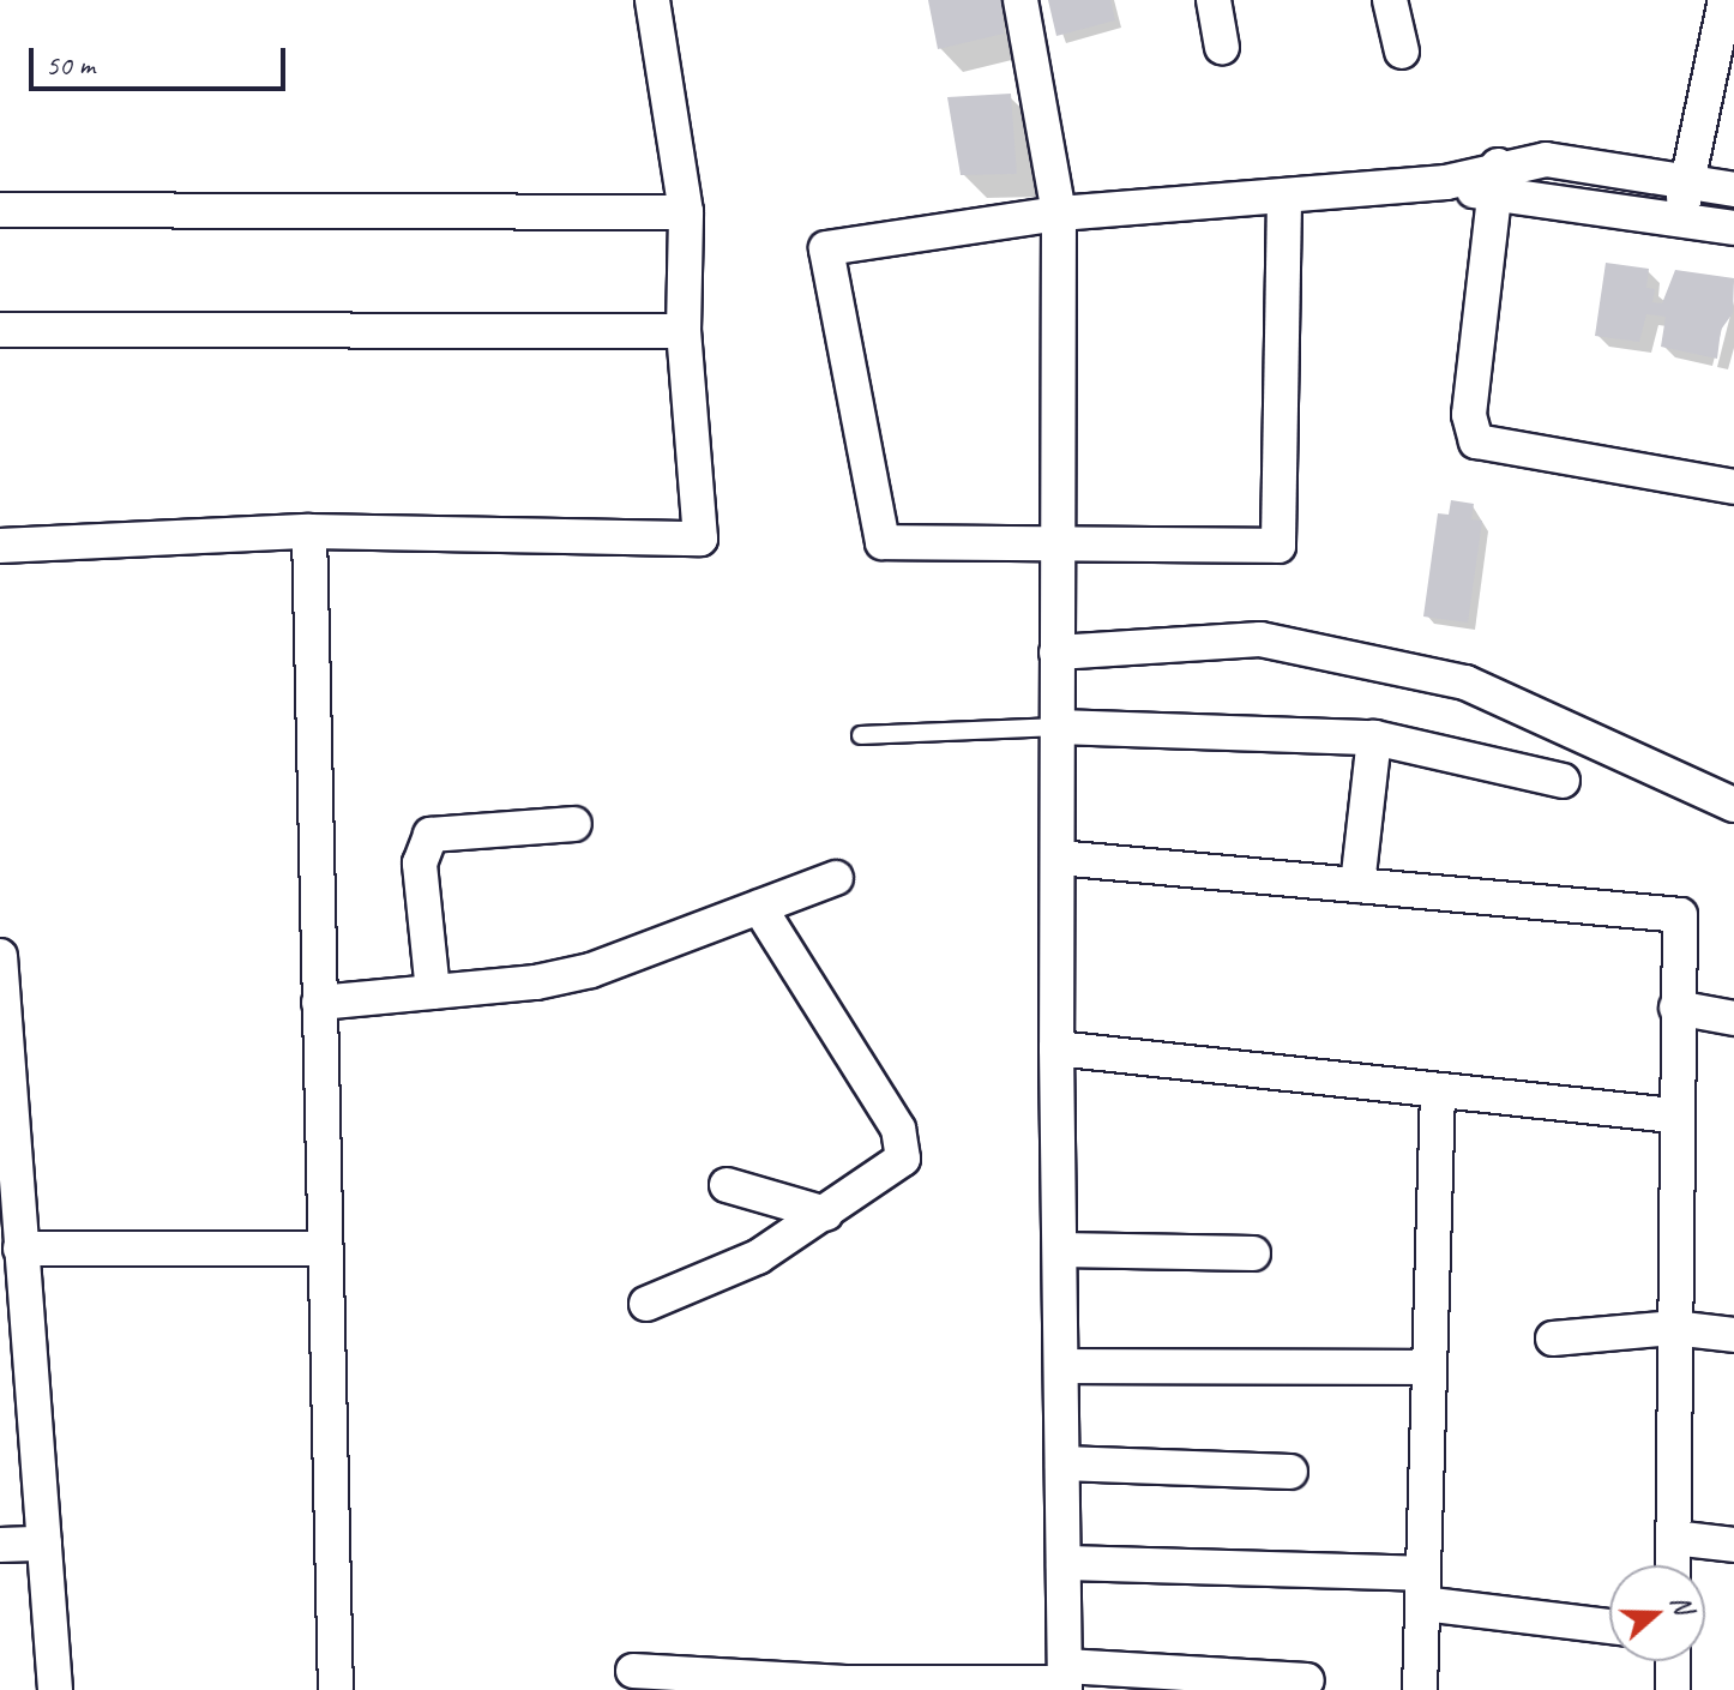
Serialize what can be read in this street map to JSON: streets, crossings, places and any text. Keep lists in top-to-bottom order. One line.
{"scale_bar":"50 m","north":"right"}
